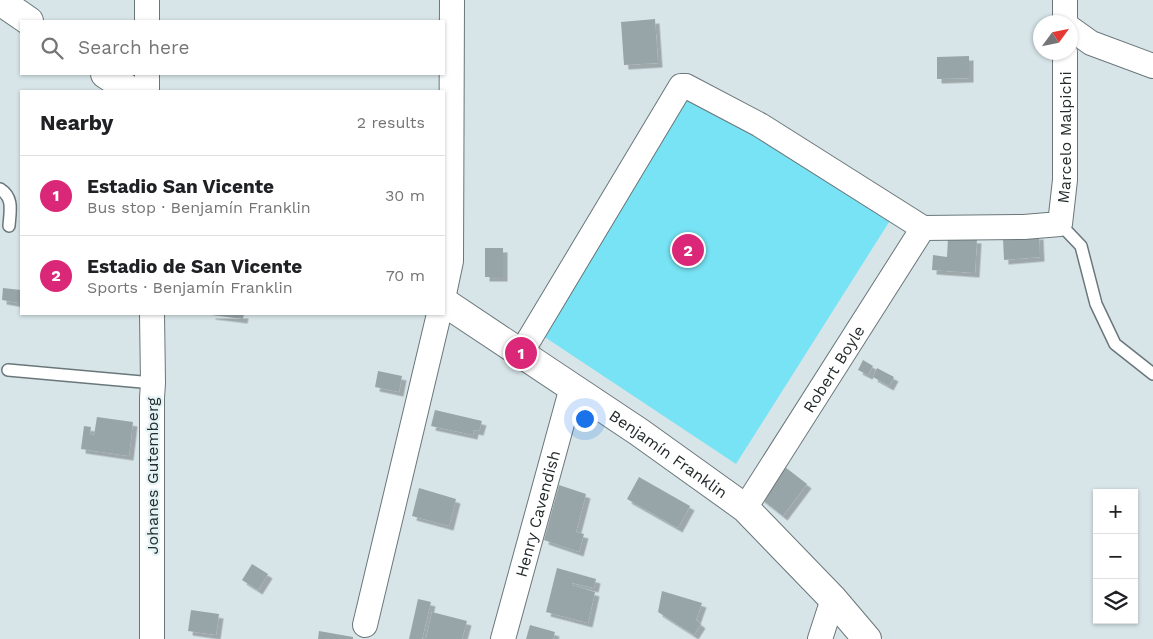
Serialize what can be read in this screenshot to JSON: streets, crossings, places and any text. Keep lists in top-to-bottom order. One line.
{"streets":{"street":["Marcelo Malpichi","Robert Boyle","Benjamín Franklin","Johanes Gutemberg","Henry Cavendish"]},"crossings":[["Robert Boyle","Benjamín Franklin"],["Benjamín Franklin","Henry Cavendish"]],"north":"top right","page":{"search":"Search here","heading":["Nearby","2 results"],"list":[{"mark":"1","name":"Estadio San Vicente","note":"Bus stop · Benjamín Franklin","value":"30 m"},{"mark":"2","name":"Estadio de San Vicente","note":"Sports · Benjamín Franklin","value":"70 m"}],"pins":["2","1"],"map_buttons":["+","−"]}}
